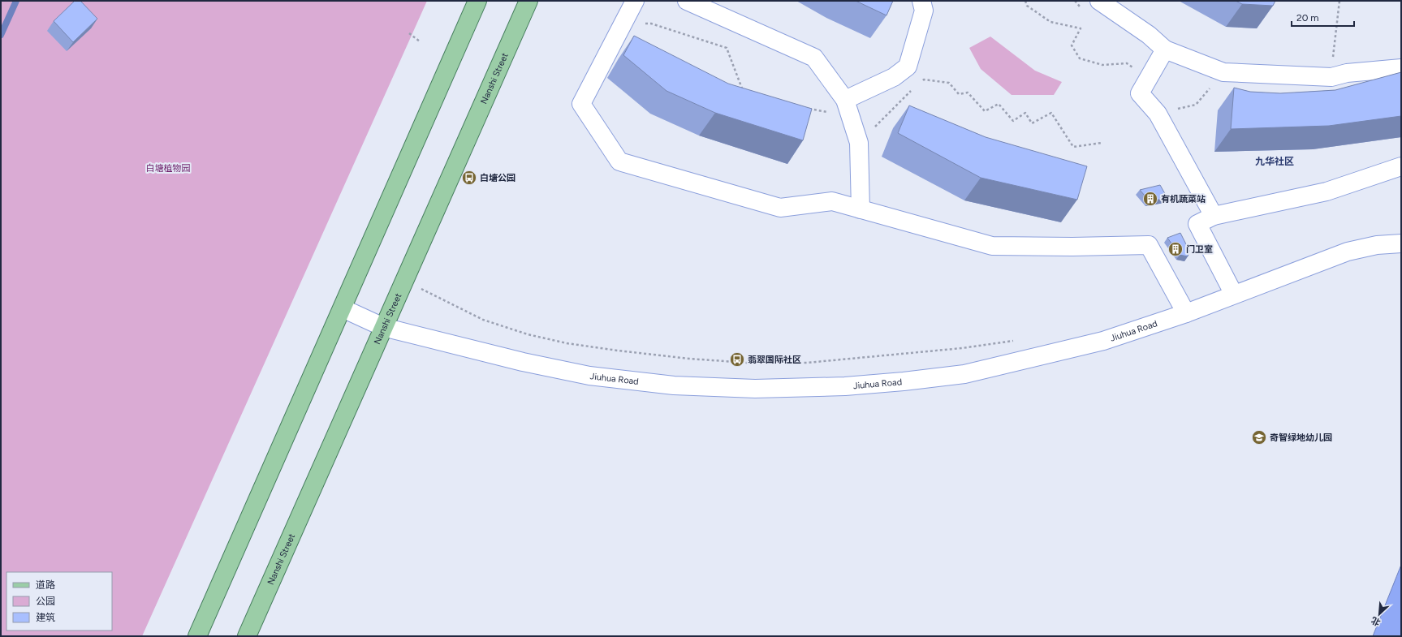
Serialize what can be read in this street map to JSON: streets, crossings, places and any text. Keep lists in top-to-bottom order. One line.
{"streets":{"main road":["Nanshi Street"],"street":["Jiuhua Road"]},"crossings":[["Nanshi Street","Jiuhua Road"]],"districts":["九华社区"],"parks":["白塘植物园"],"places":{"bus stop":["白塘公园","翡翠国际社区"],"building":["有机蔬菜站","门卫室"],"school or university":["奇智绿地幼儿园"]},"legend":["道路","公园","建筑"],"scale_bar":"20 m","north":"bottom left"}
